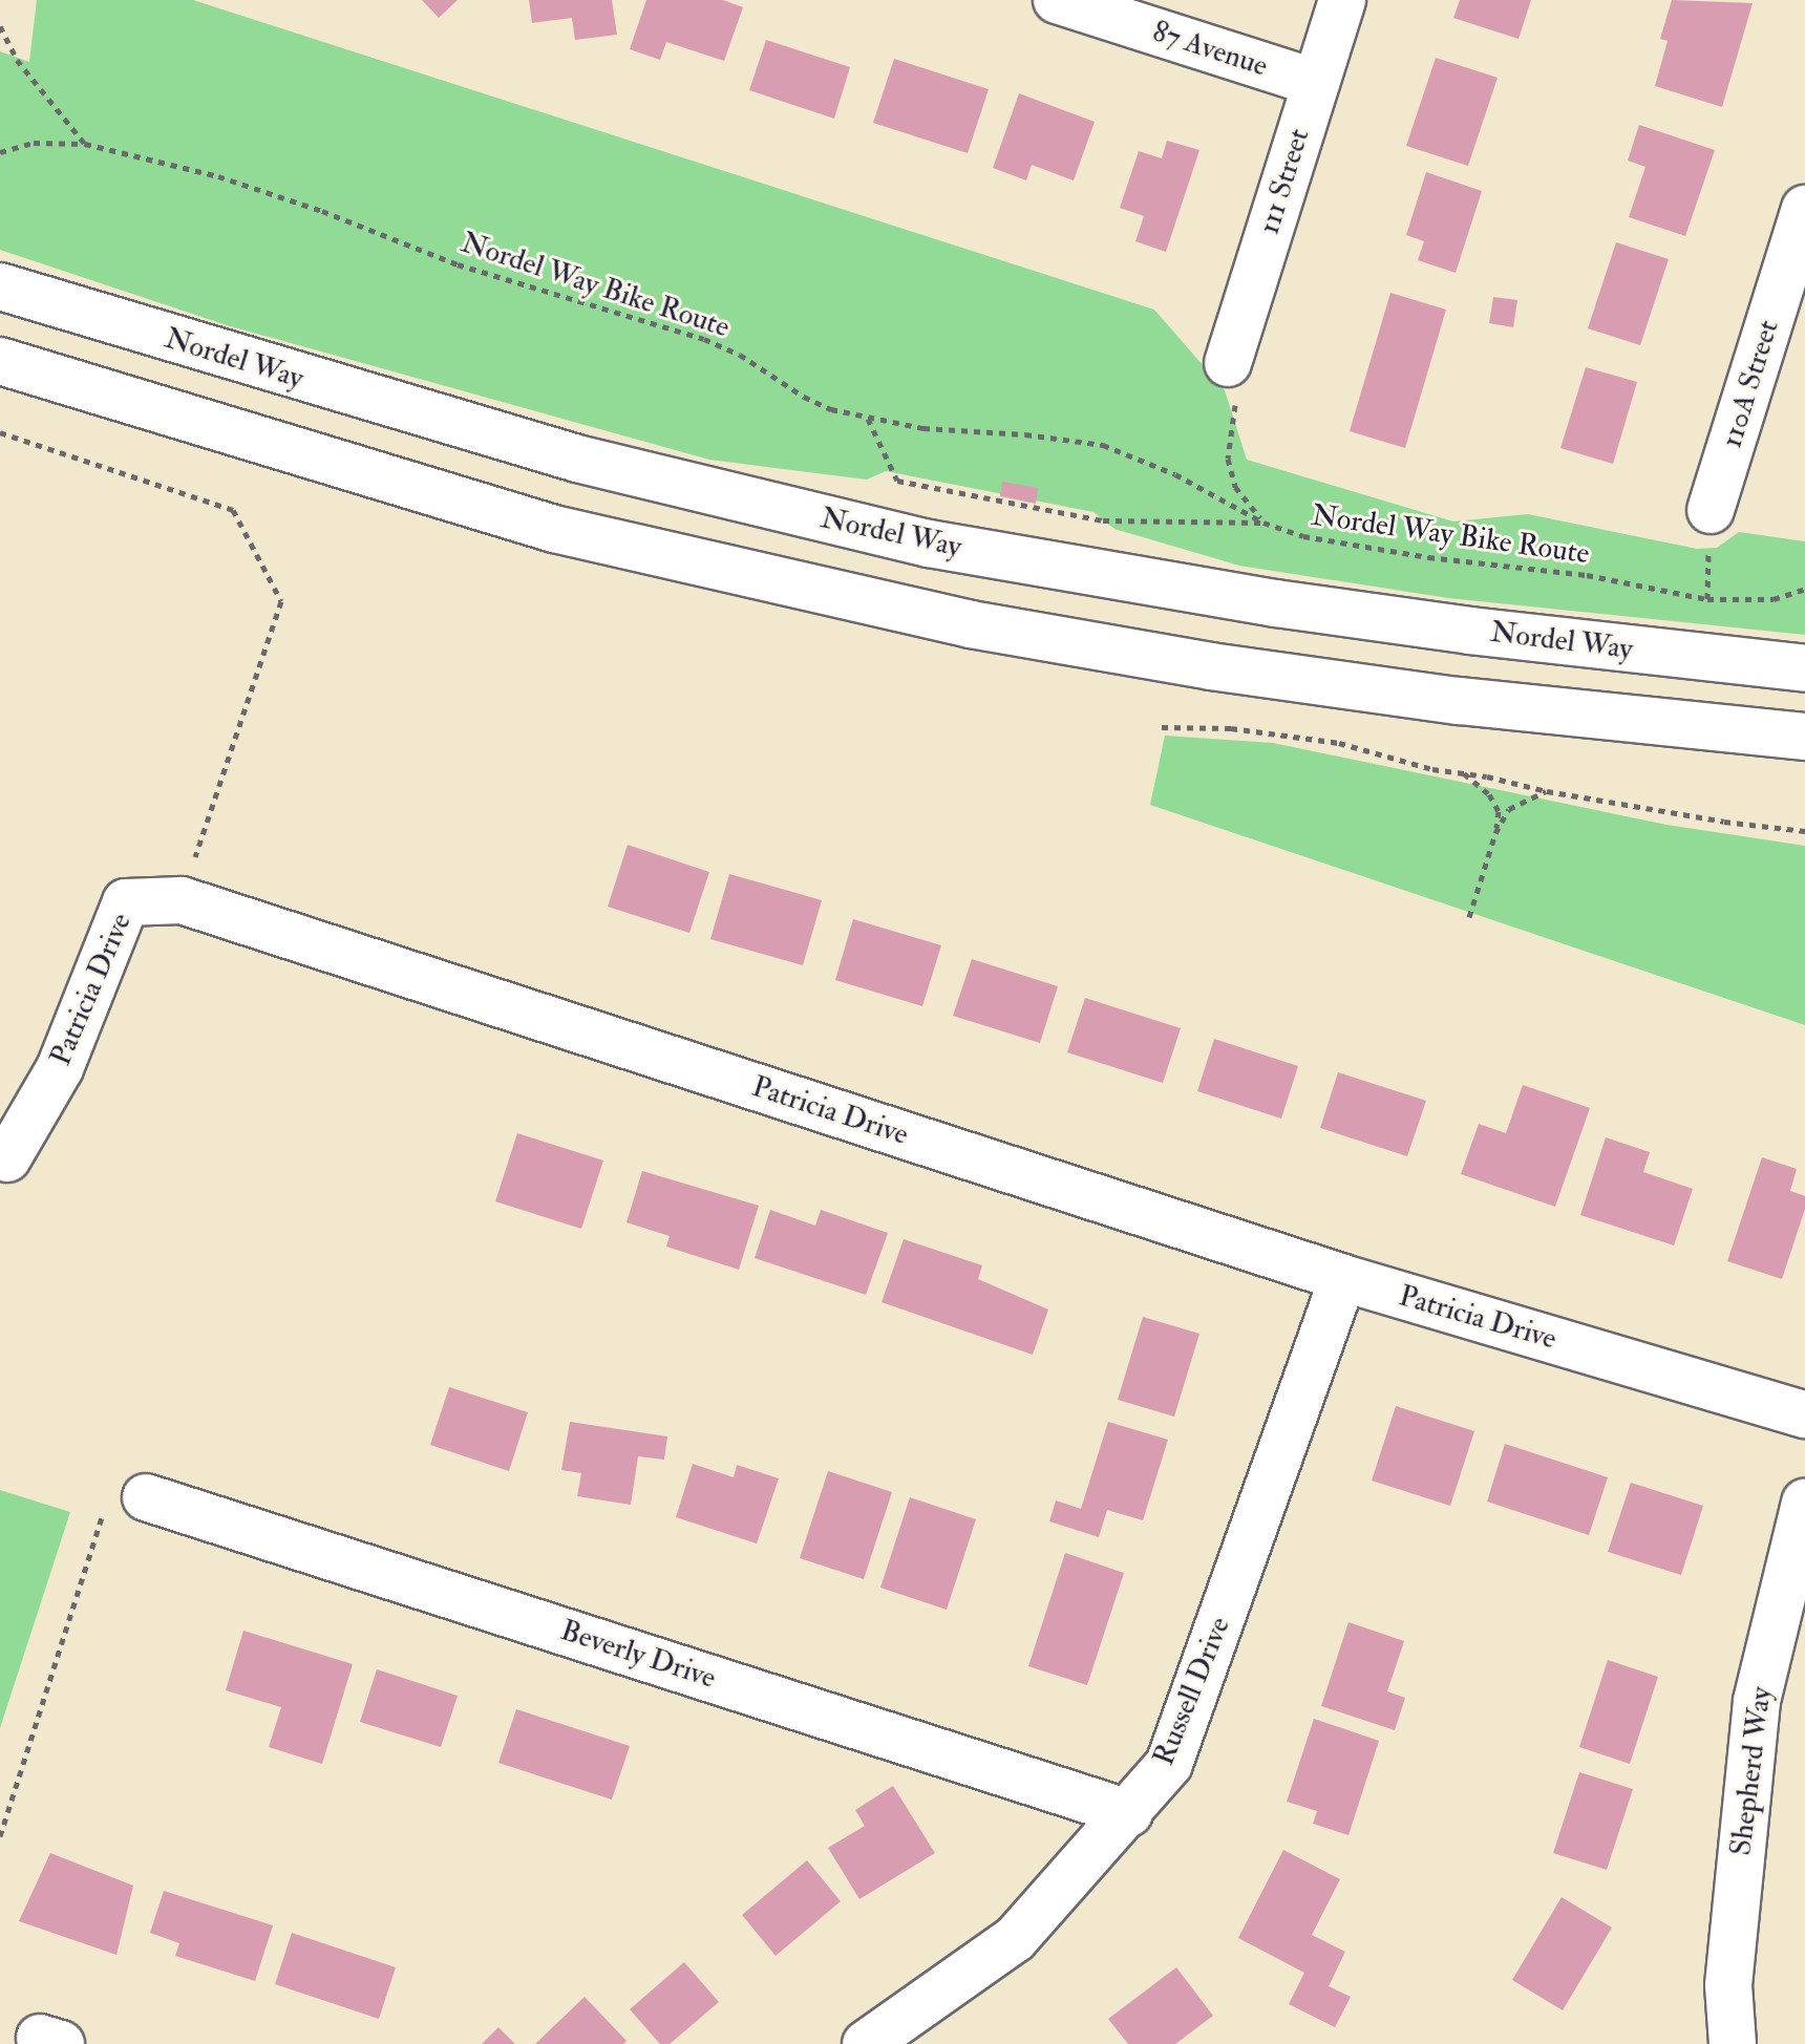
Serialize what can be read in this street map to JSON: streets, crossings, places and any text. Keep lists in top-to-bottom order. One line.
{"streets":{"street":["87 Avenue","111 Street","Nordel Way","110A Street","Patricia Drive","Beverly Drive","Russell Drive","Shepherd Way"],"path":["Nordel Way Bike Route"]},"crossings":[["87 Avenue","111 Street"],["Patricia Drive","Russell Drive"],["Beverly Drive","Russell Drive"]]}
